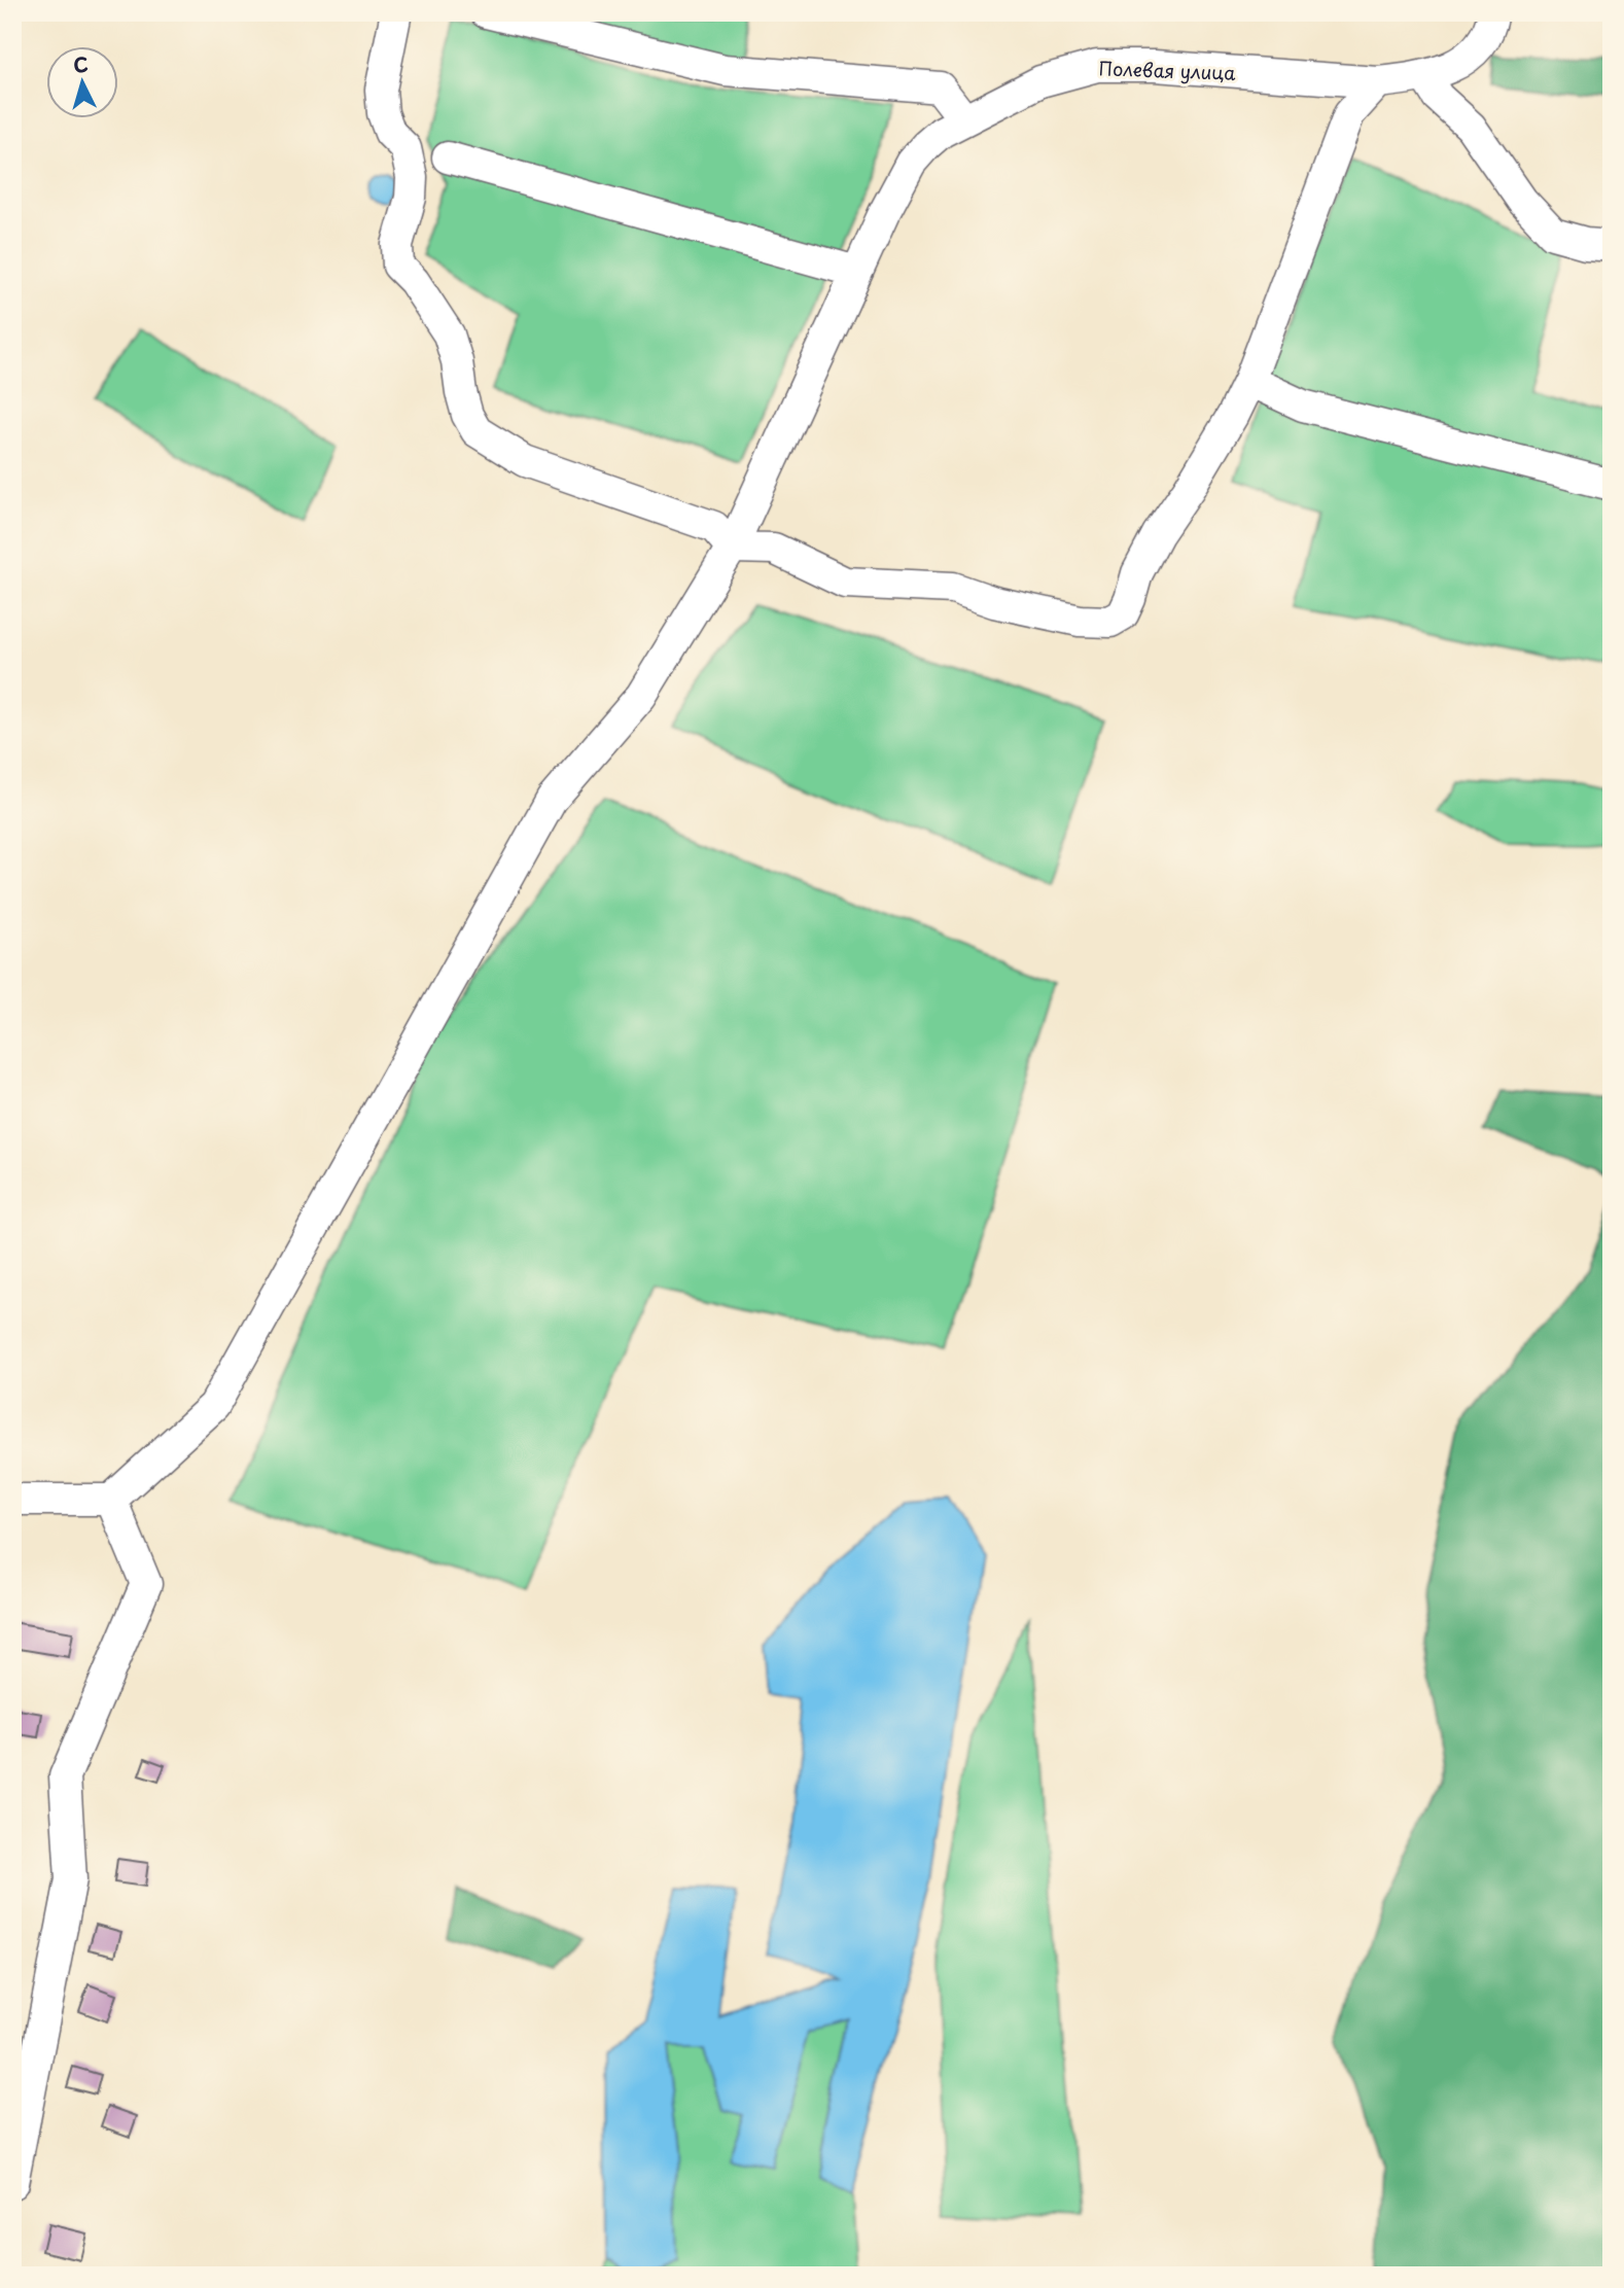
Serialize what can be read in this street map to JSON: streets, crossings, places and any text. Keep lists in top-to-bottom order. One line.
{"streets":{"street":["Полевая улица"]},"north":"top"}
